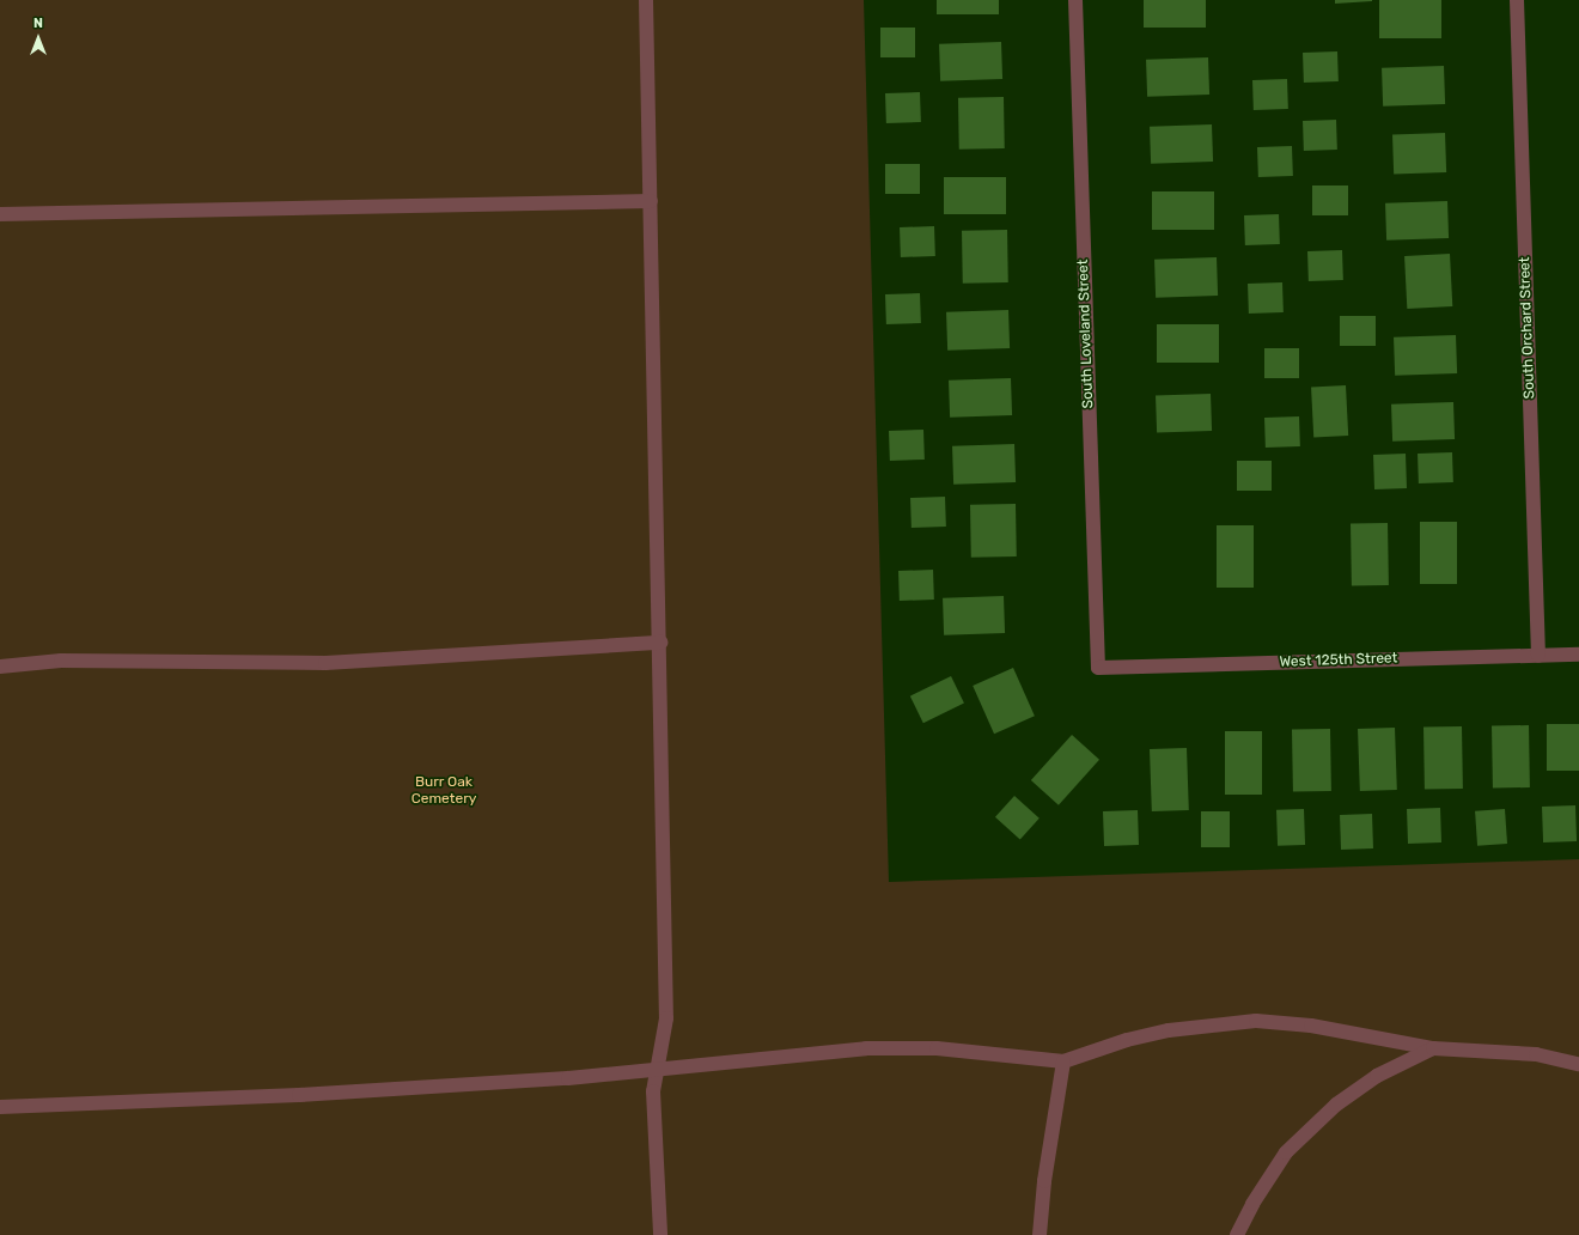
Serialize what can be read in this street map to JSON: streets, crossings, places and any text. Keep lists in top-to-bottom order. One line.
{"streets":{"street":["South Orchard Street","South Loveland Street","West 125th Street"]},"crossings":[["South Orchard Street","West 125th Street"],["South Loveland Street","West 125th Street"]],"parks":["Burr Oak Cemetery"],"north":"top"}
